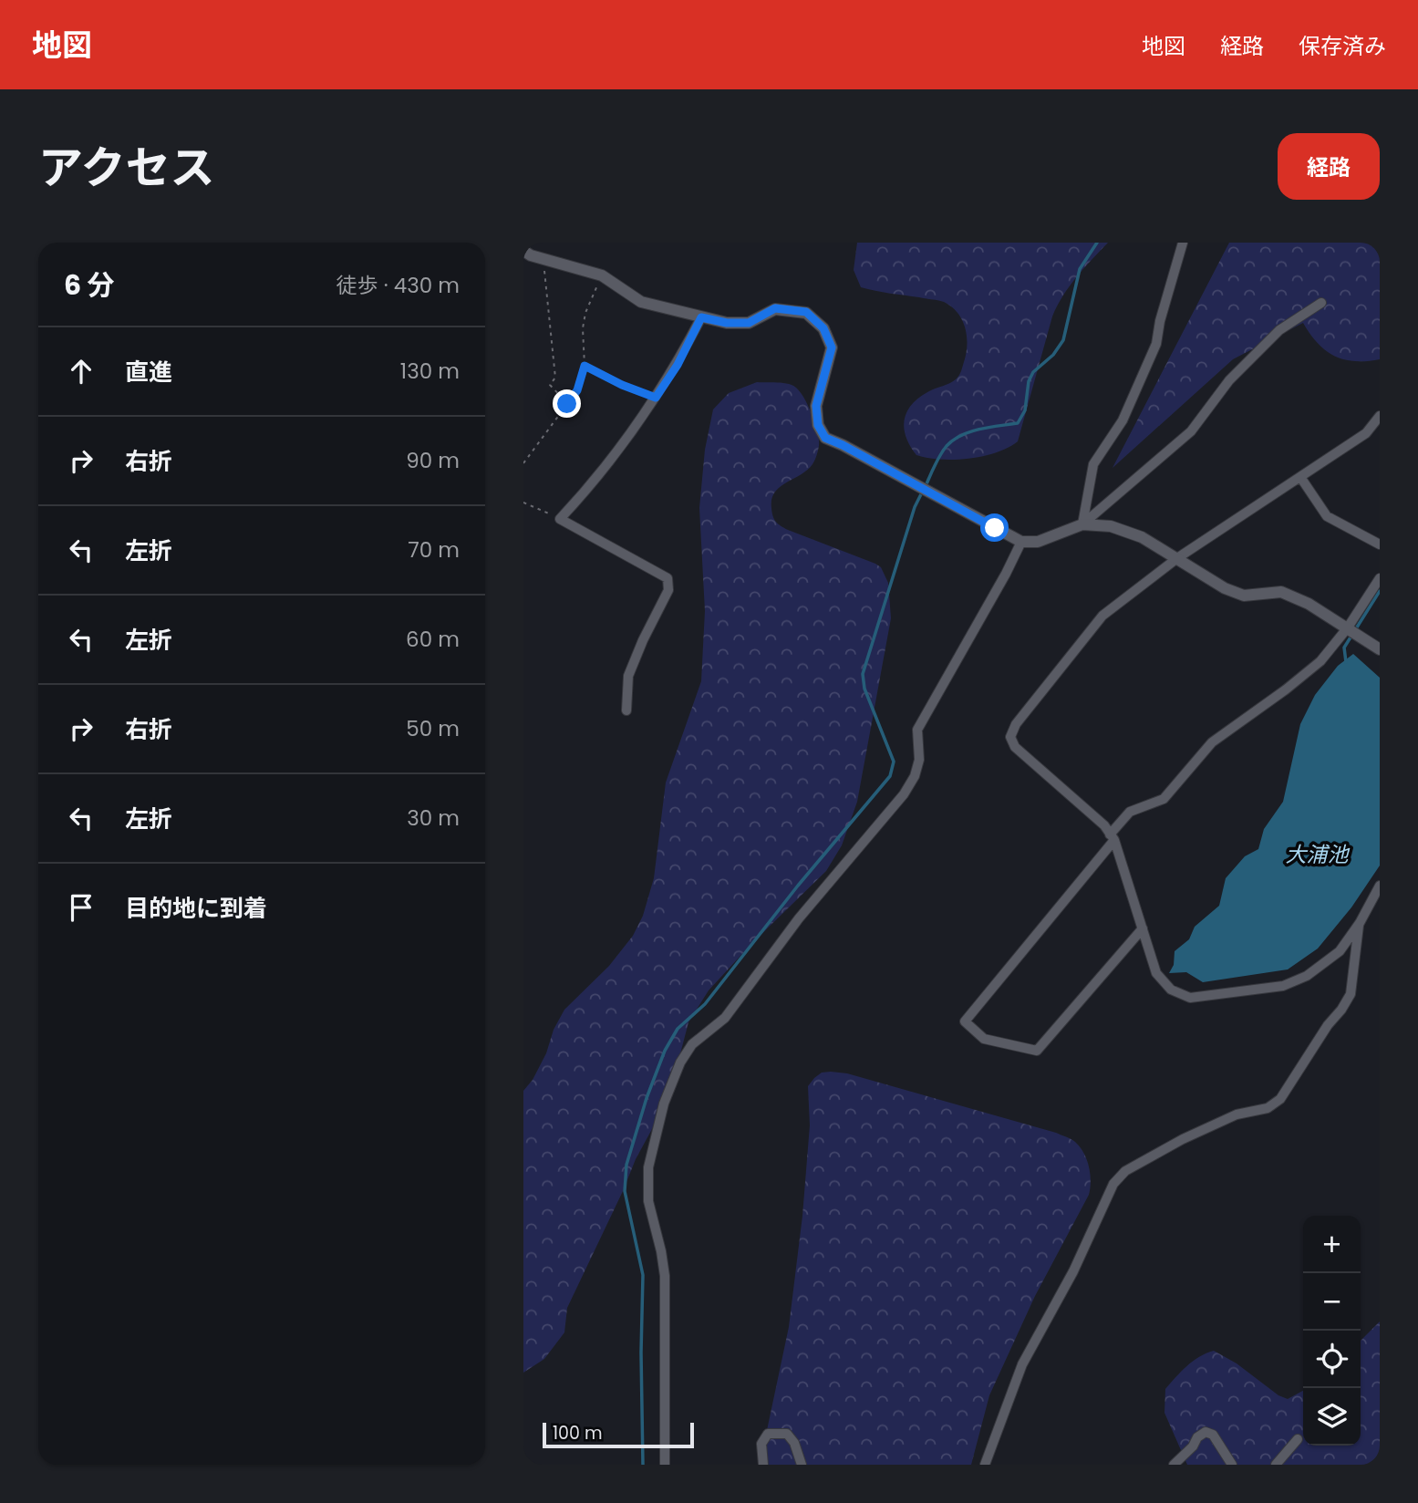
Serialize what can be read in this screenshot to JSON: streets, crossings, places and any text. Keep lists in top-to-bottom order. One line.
{"water":["大浦池"],"scale_bar":"100 m","page":{"header":"地図","nav":["地図","経路","保存済み"],"title":"アクセス","buttons":"経路","heading":["6 分","徒歩 · 430 m"],"list":[["直進","130 m"],["右折","90 m"],["左折","70 m"],["左折","60 m"],["右折","50 m"],["左折","30 m"],"目的地に到着"],"map_buttons":["+","−"],"scale":"100 m"}}
